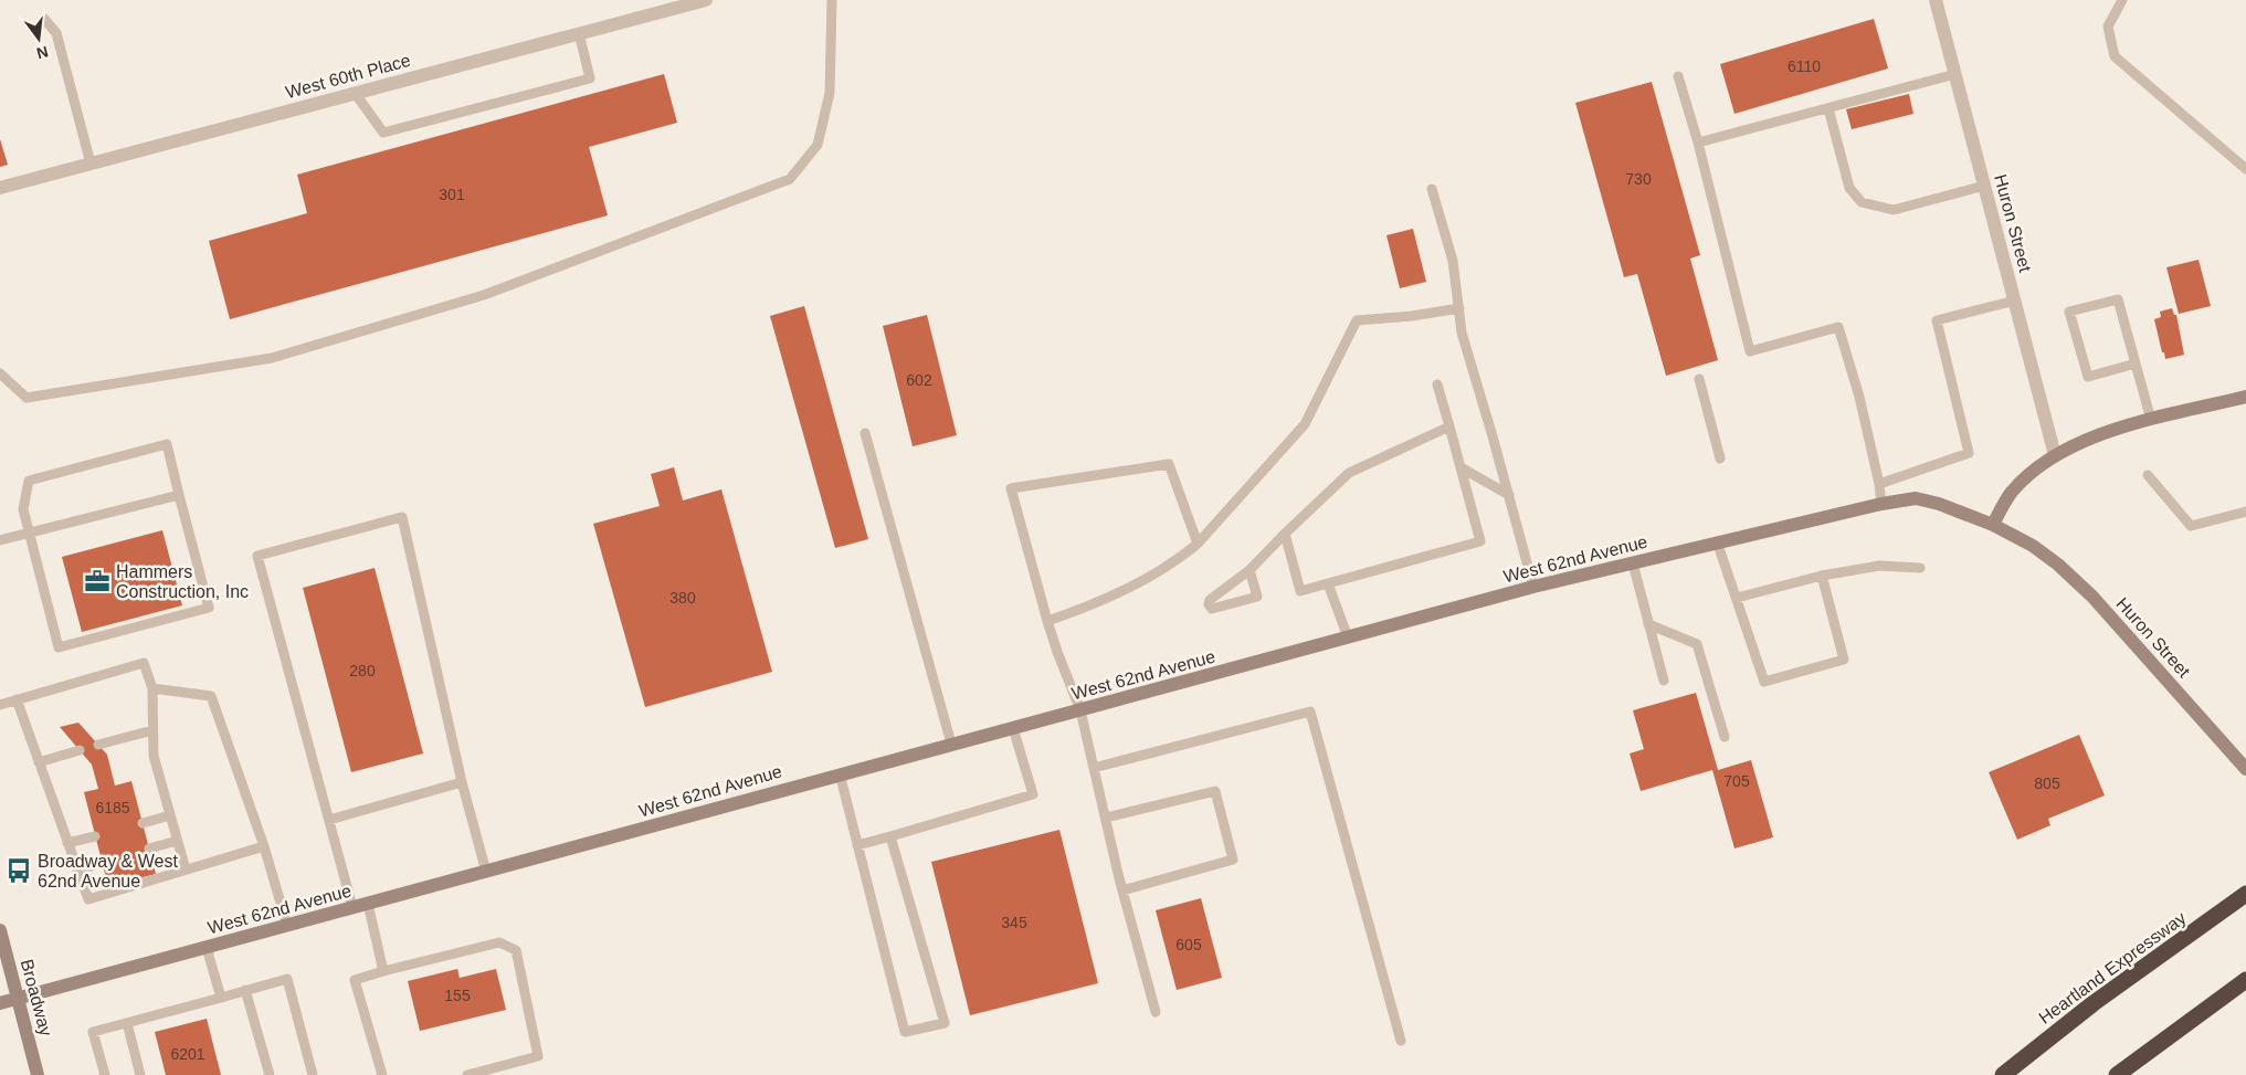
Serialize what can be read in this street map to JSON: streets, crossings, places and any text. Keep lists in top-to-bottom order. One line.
{"streets":{"highway":["Heartland Expressway"],"street":["West 60th Place","Huron Street","West 62nd Avenue","Broadway"]},"crossings":[["Huron Street","West 62nd Avenue"],["West 62nd Avenue","Broadway"]],"places":{"office":["Hammers Construction, Inc"],"bus stop":["Broadway & West 62nd Avenue"]},"house_numbers":["6110","730","301","602","380","280","705","805","6185","345","605","155","6201"],"north":"bottom"}
